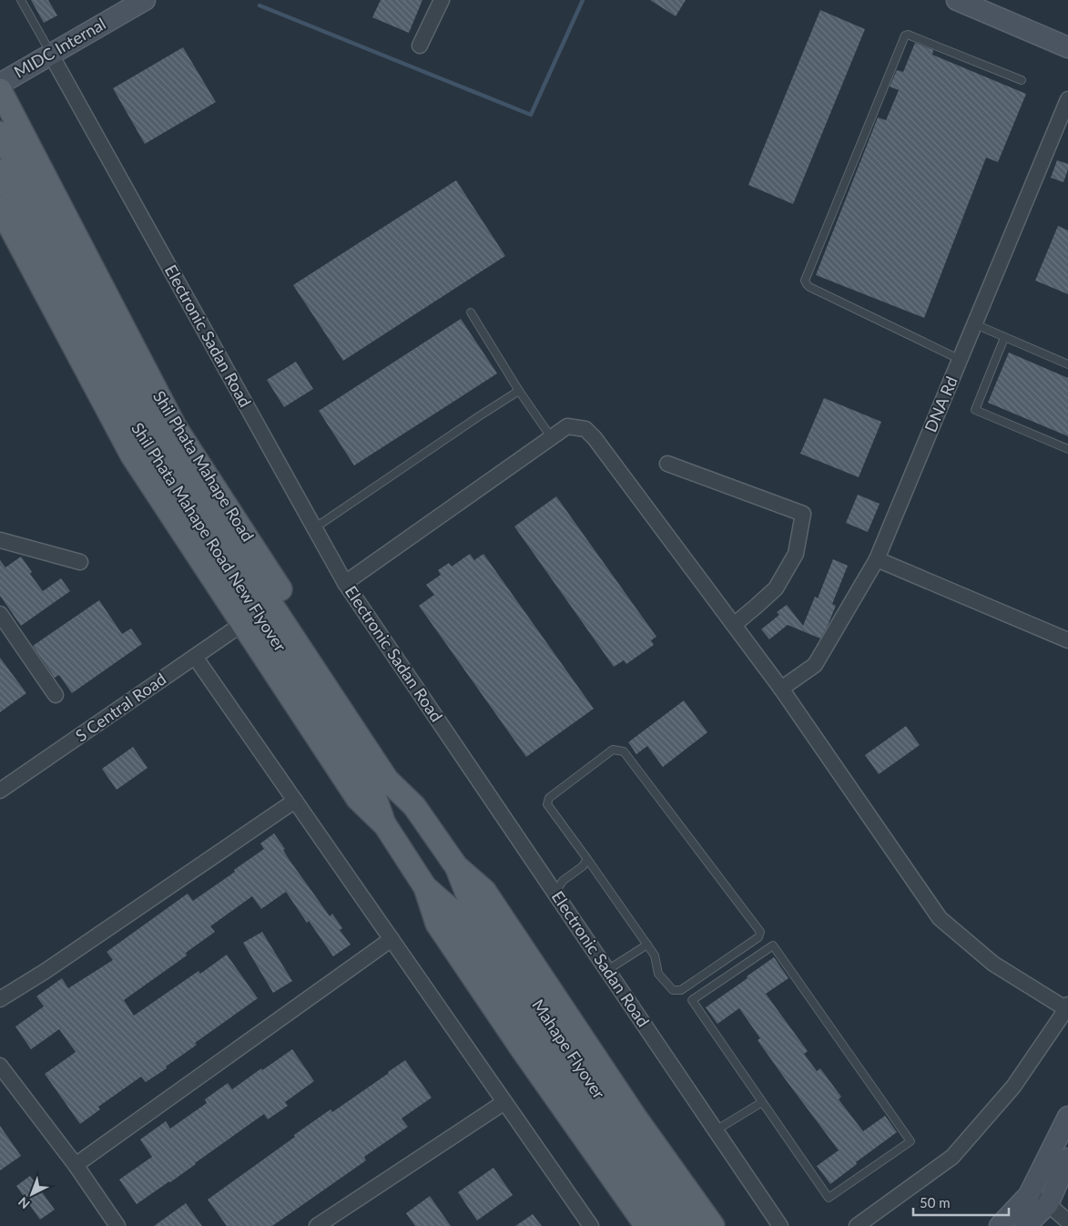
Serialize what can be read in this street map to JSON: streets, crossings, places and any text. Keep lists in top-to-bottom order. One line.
{"streets":{"main road":["Shil Phata Mahape Road","Shil Phata Mahape Road New Flyover","Mahape Flyover"],"street":["MIDC Internal","Electronic Sadan Road","DNA Rd","S Central Road"]},"crossings":[["MIDC Internal","Electronic Sadan Road"],["Shil Phata Mahape Road","Shil Phata Mahape Road New Flyover"]],"scale_bar":"50 m","north":"bottom left"}
